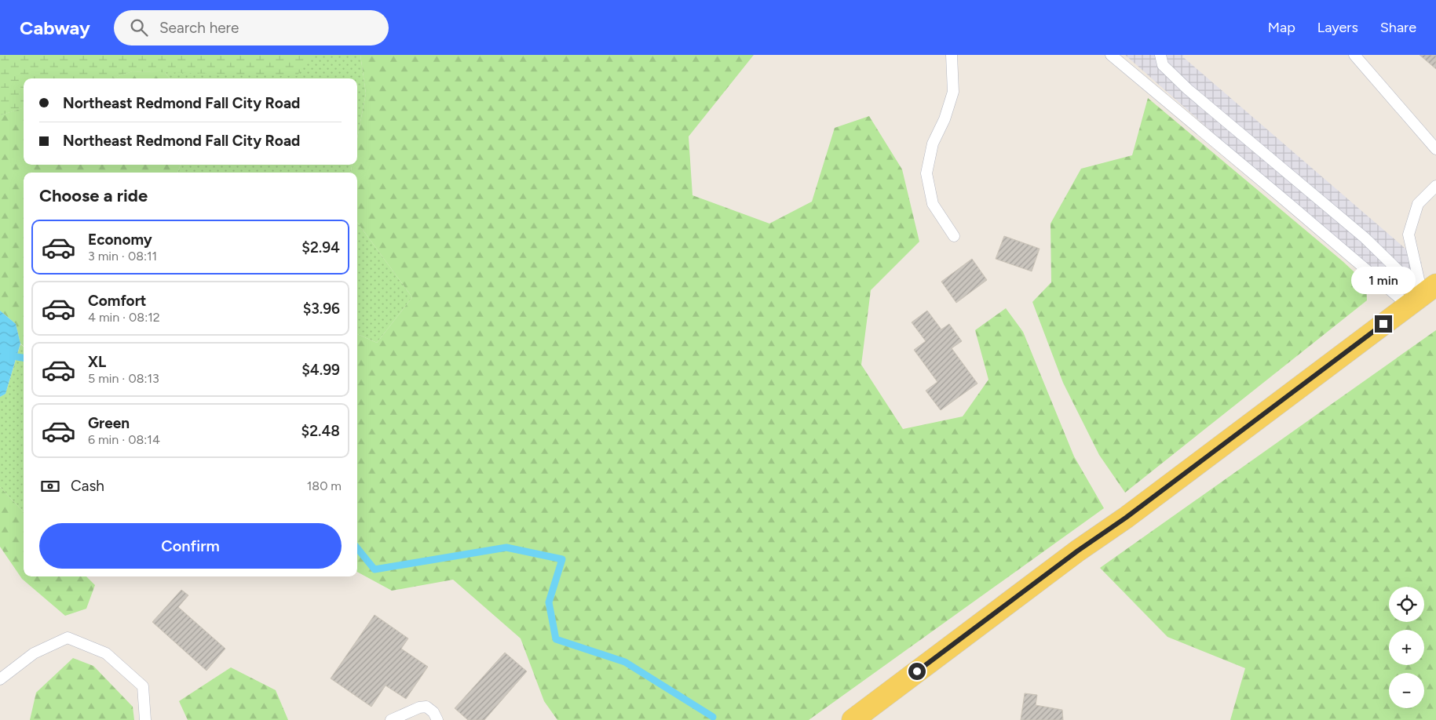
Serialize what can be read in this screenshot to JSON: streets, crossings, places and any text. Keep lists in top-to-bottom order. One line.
{"page":{"header":"Cabway","search":"Search here","nav":["Map","Layers","Share"],"banner":["Northeast Redmond Fall City Road","Northeast Redmond Fall City Road"],"heading":"Choose a ride","list":[{"name":"Economy","note":"3 min · 08:11","value":"$2.94"},{"name":"Comfort","note":"4 min · 08:12","value":"$3.96"},{"name":"XL","note":"5 min · 08:13","value":"$4.99"},{"name":"Green","note":"6 min · 08:14","value":"$2.48"}],"bubble":"1 min","pay":["Cash","180 m"],"buttons":"Confirm","map_buttons":["+","−"]}}
